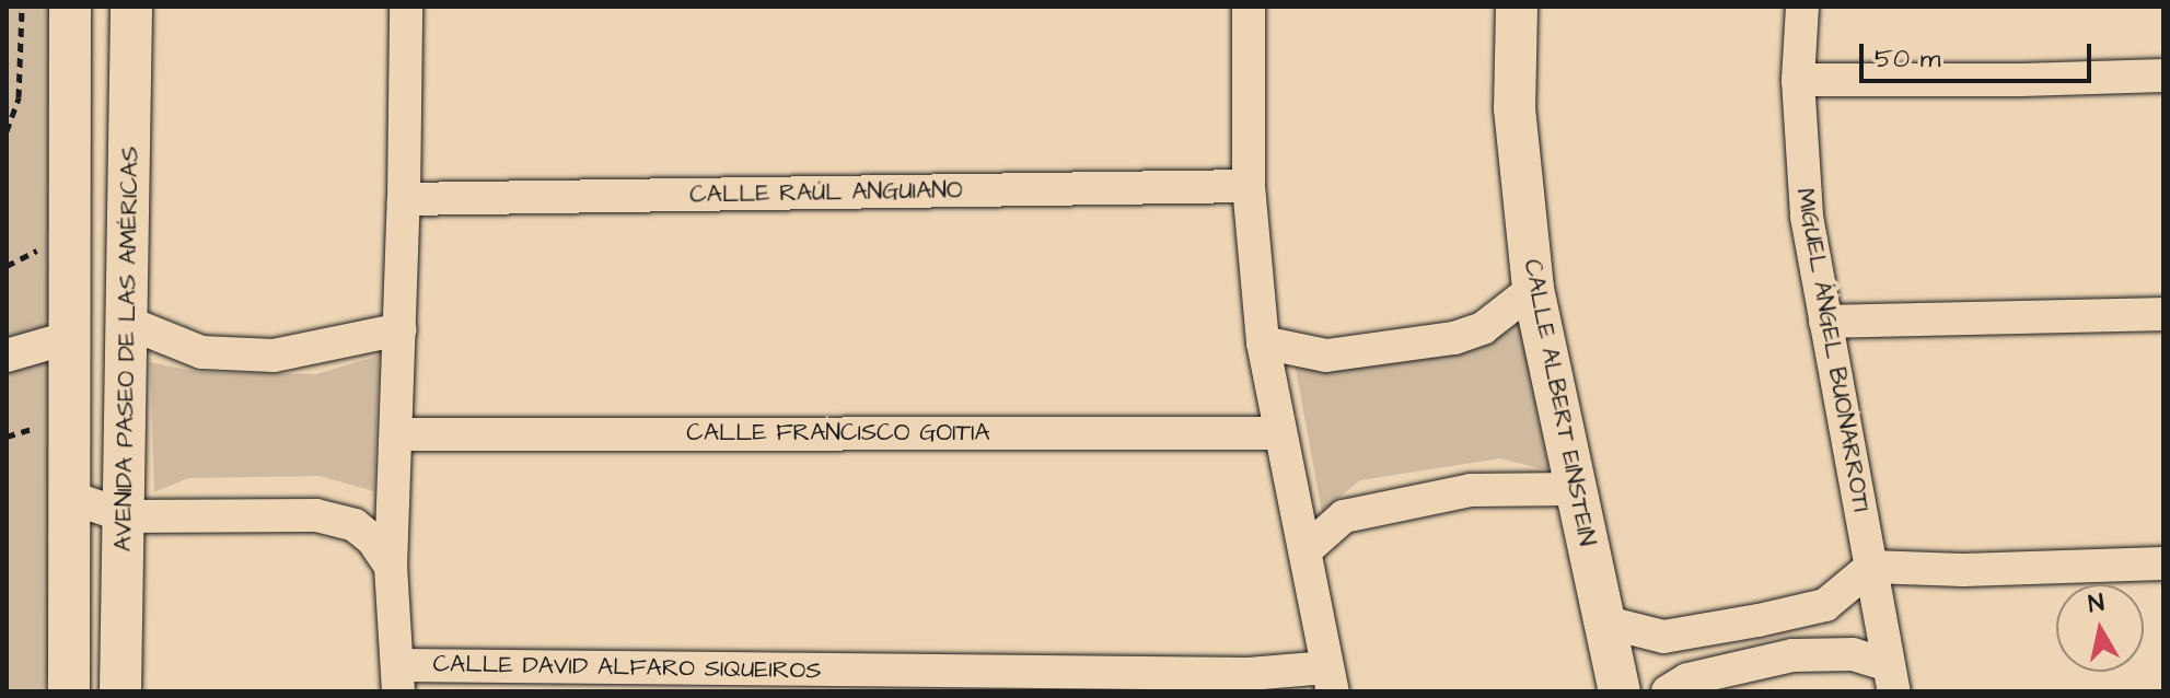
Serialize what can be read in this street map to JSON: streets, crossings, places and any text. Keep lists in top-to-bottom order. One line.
{"streets":{"street":["CALLE RAÚL ANGUIANO","AVENIDA PASEO DE LAS AMÉRICAS","MIGUEL ÁNGEL BUONARROTI","CALLE ALBERT EINSTEIN","CALLE FRANCISCO GOITIA","CALLE DAVID ALFARO SIQUEIROS"]},"scale_bar":"50 m","north":"top"}
